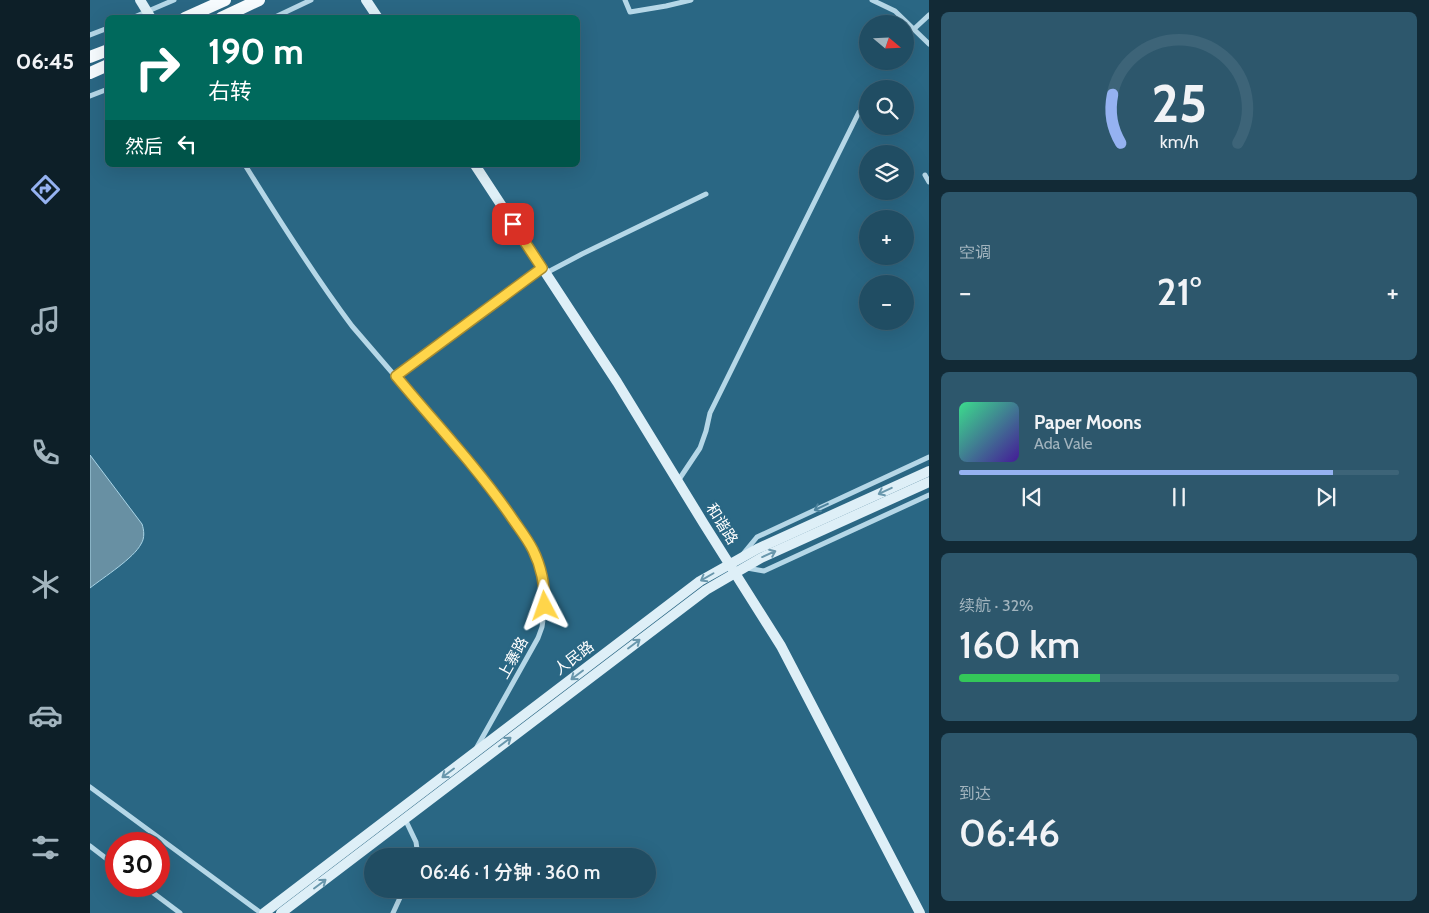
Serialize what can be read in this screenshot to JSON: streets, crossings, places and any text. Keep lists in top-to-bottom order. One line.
{"streets":{"street":["和谐路","上寨路","人民路"]},"crossings":[["和谐路","人民路"],["上寨路","人民路"]],"north":"right","page":{"tabs":"06:45","map_buttons":["+","−"],"turn":["190 m","右转"],"then":"然后","tile":["空调",["续航 · 32%","160 km"],["到达","06:46"]],"heat":["−","21°","+"],"song":["Paper Moons","Ada Vale"],"limit":"30","trip":"06:46 · 1 分钟 · 360 m","gauge":["25","km/h"]}}
